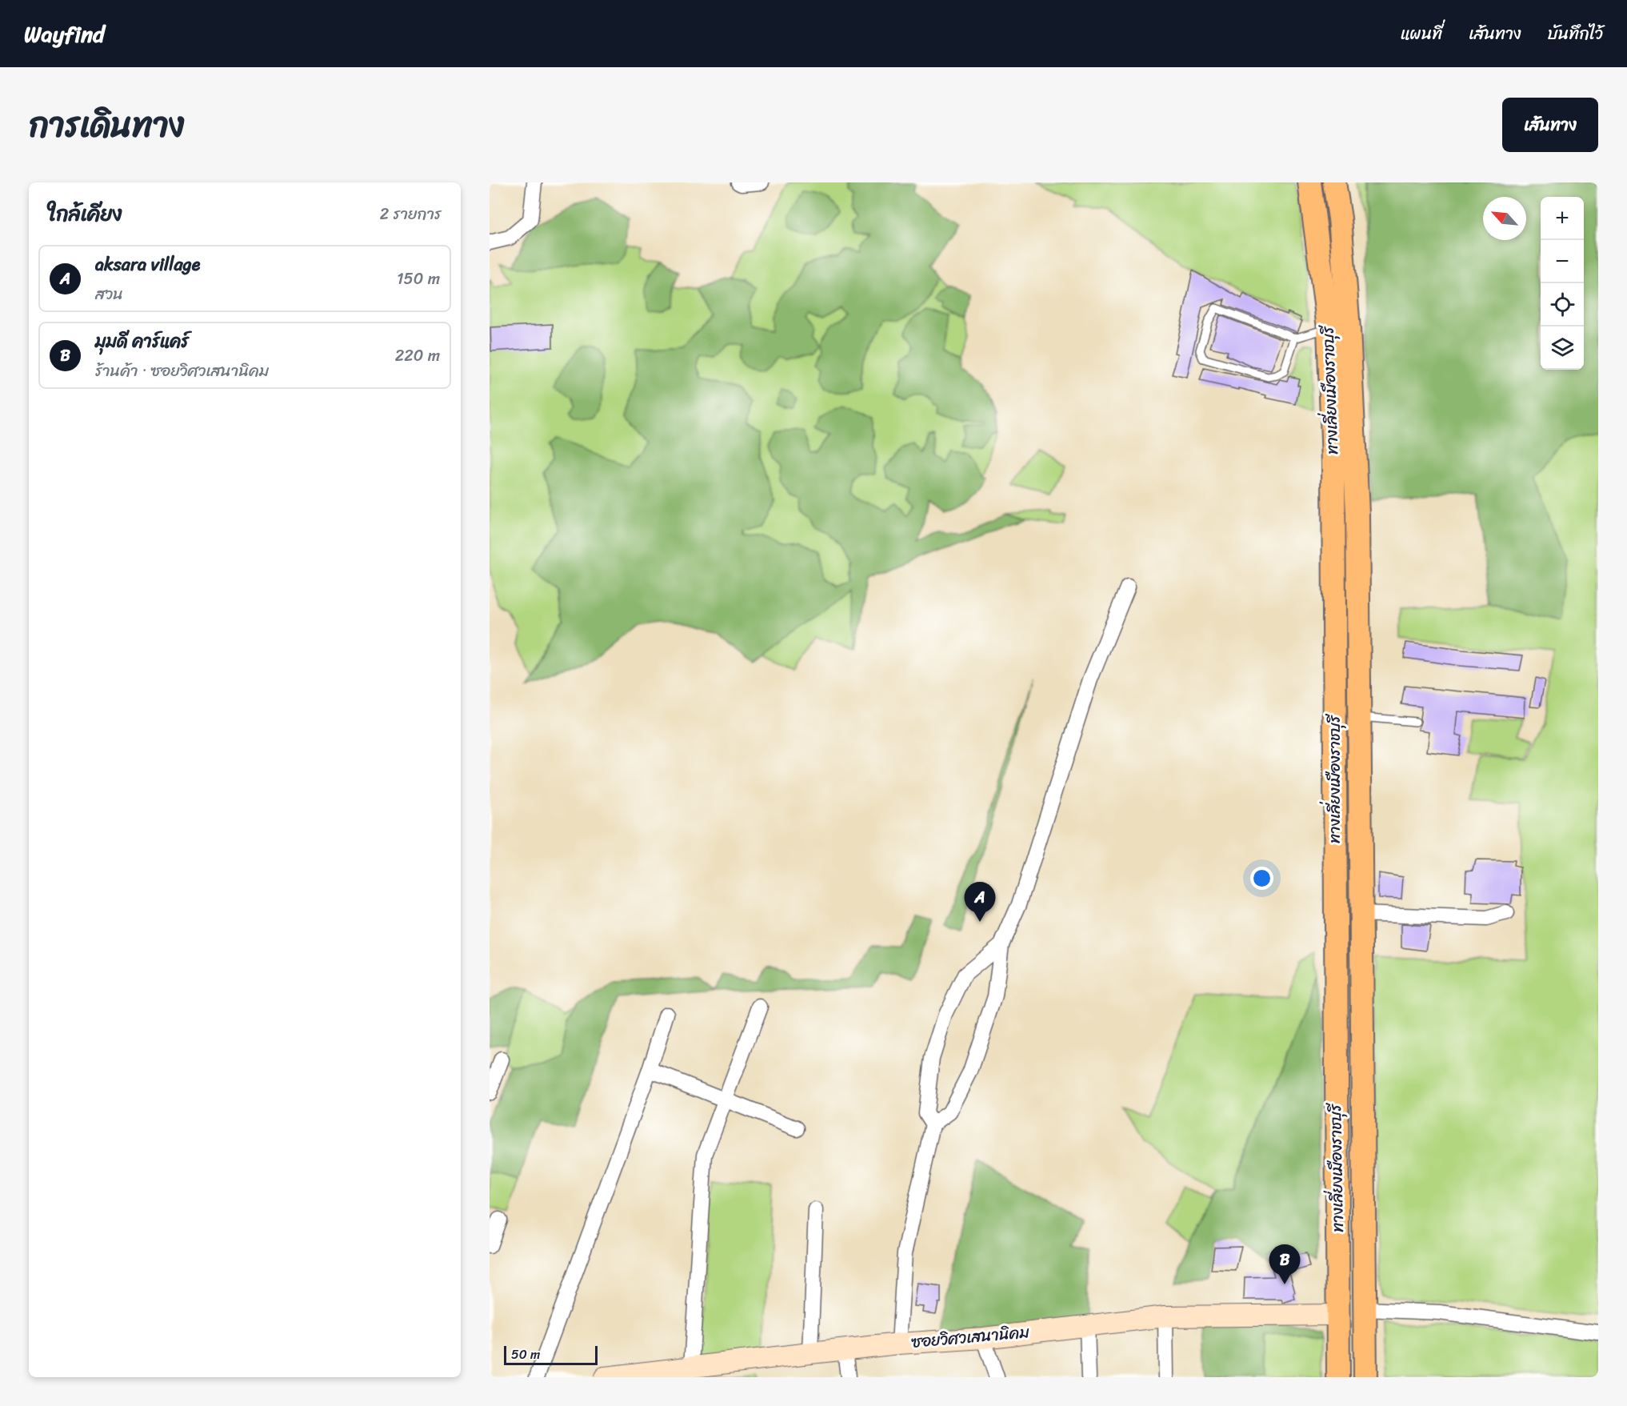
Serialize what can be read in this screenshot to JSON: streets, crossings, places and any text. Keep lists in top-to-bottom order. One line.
{"streets":{"main road":["ทางเลี่ยงเมืองราชบุรี"],"street":["ซอยวิศวเสนานิคม"]},"crossings":[["ทางเลี่ยงเมืองราชบุรี","ซอยวิศวเสนานิคม"]],"scale_bar":"50 m","north":"top left","page":{"header":"Wayfind","nav":["แผนที่","เส้นทาง","บันทึกไว้"],"title":"การเดินทาง","buttons":"เส้นทาง","heading":["ใกล้เคียง","2 รายการ"],"map_buttons":["+","−"],"list":[{"mark":"A","name":"aksara village","note":"สวน","value":"150 m"},{"mark":"B","name":"มุมดี คาร์แคร์","note":"ร้านค้า · ซอยวิศวเสนานิคม","value":"220 m"}],"pins":["A","B"],"scale":"50 m"}}
